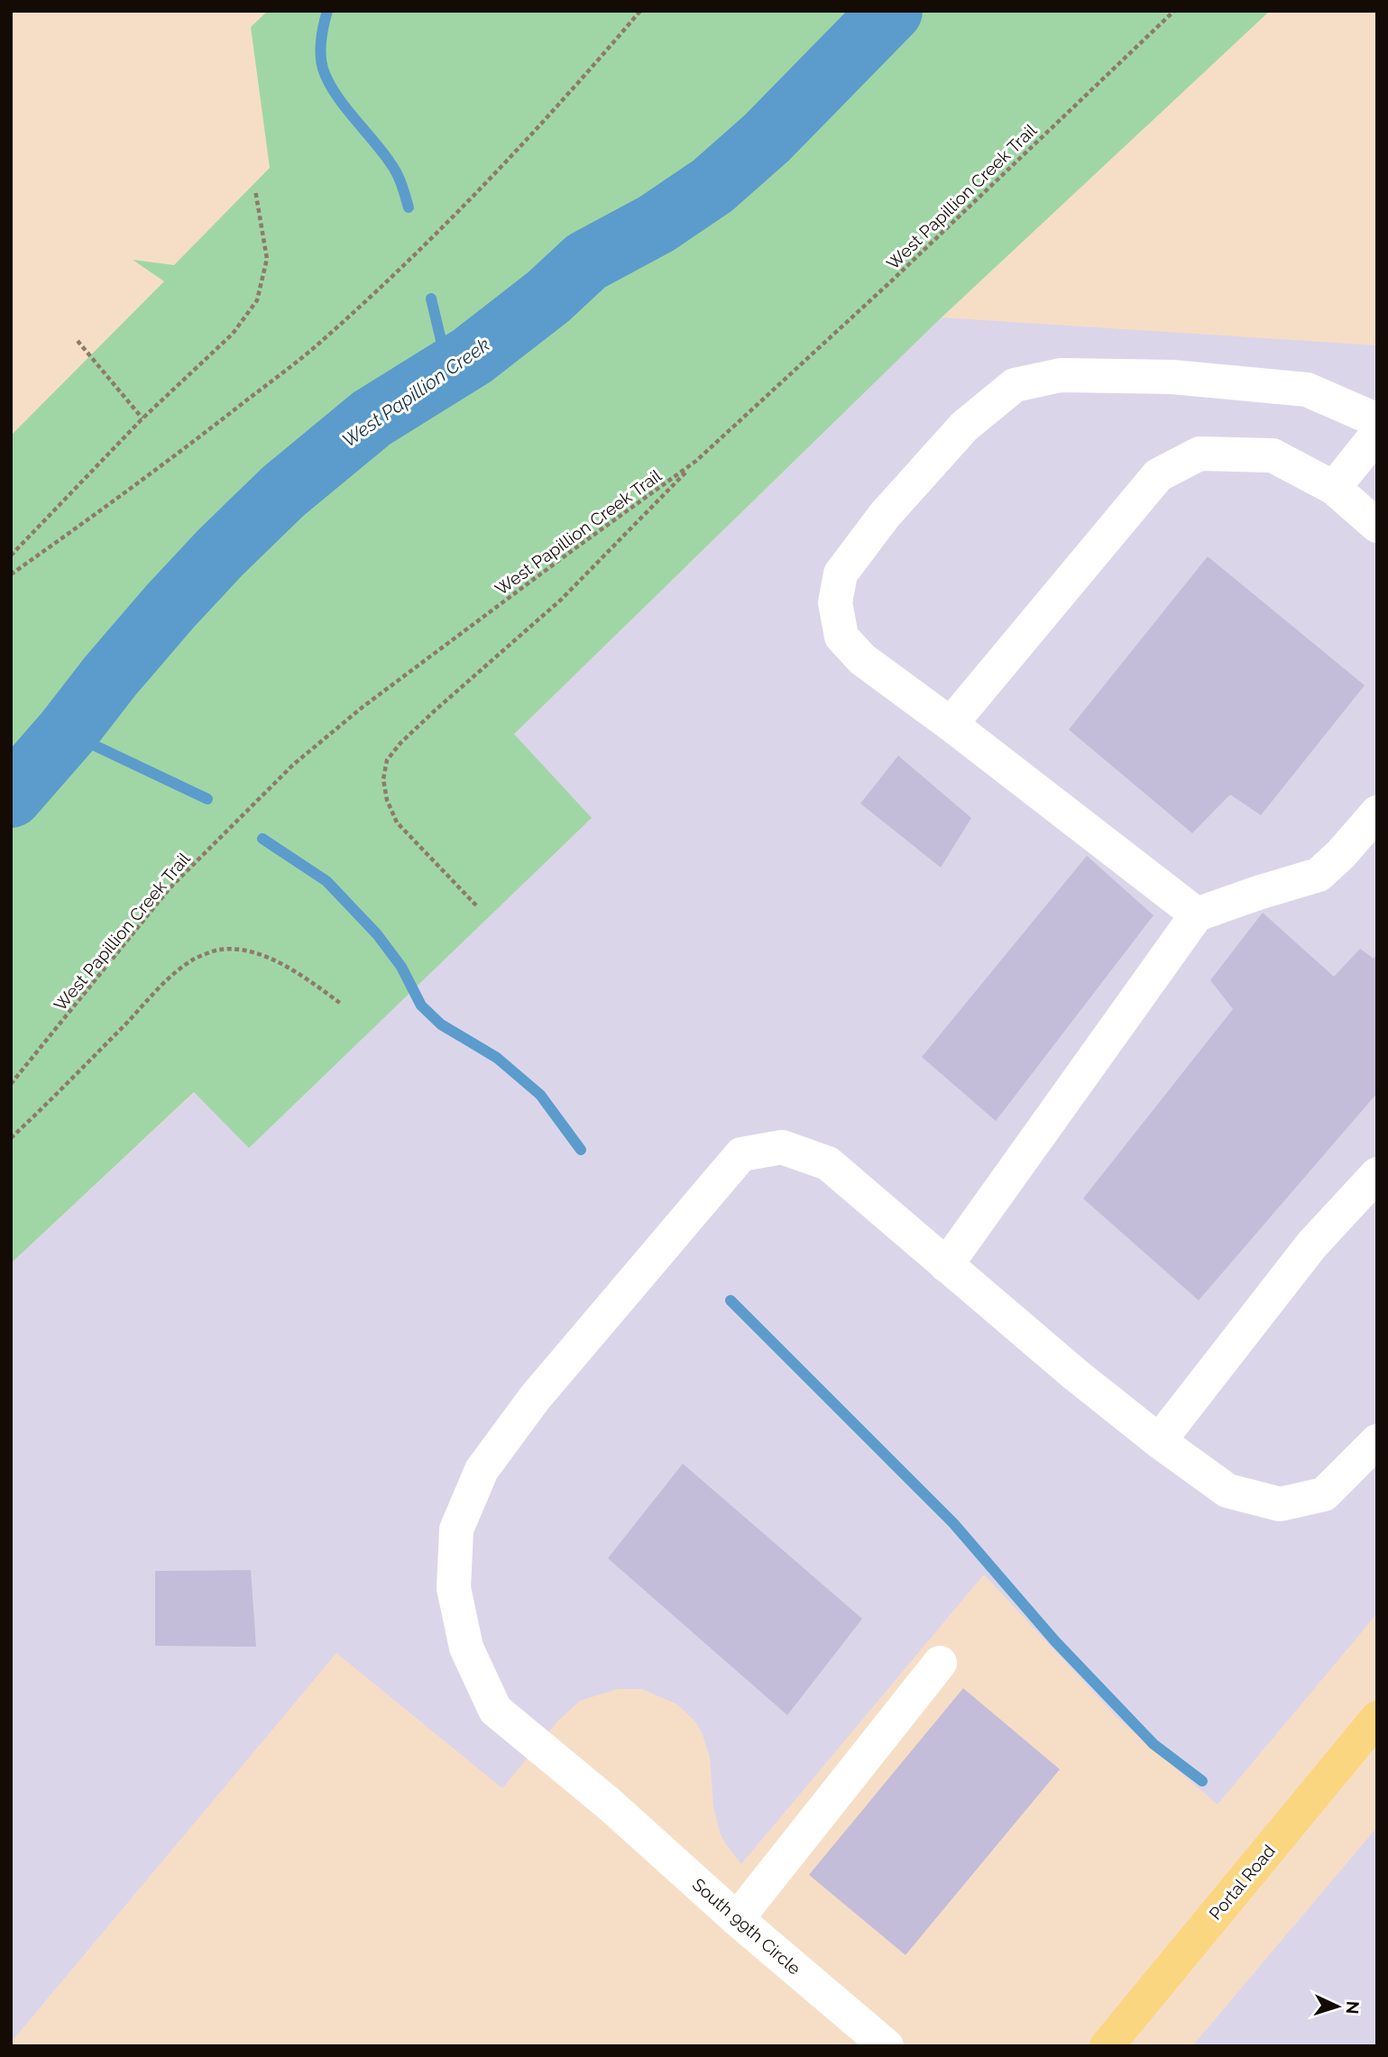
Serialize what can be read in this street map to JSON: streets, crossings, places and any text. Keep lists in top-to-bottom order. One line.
{"streets":{"main road":["Portal Road"],"street":["South 99th Circle"],"path":["West Papillion Creek Trail"]},"water":["West Papillion Creek"],"north":"right"}
